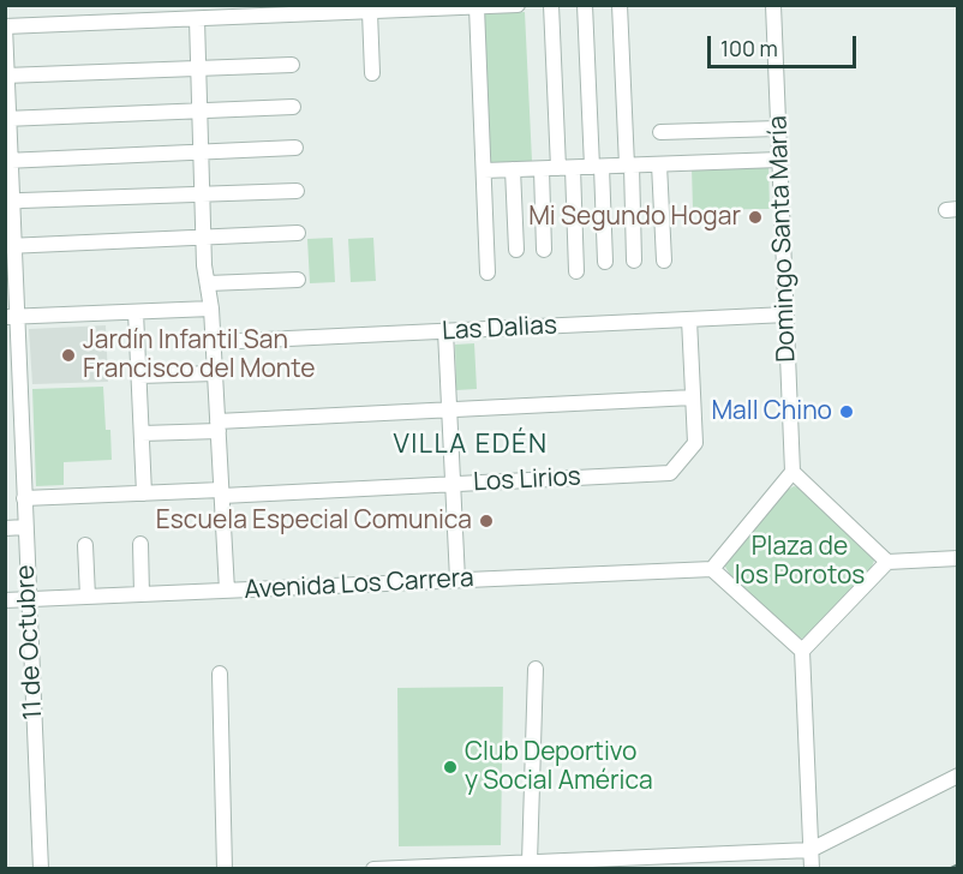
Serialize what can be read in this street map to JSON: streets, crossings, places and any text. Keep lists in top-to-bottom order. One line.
{"streets":{"street":["Domingo Santa María","Las Dalias","Los Lirios","Avenida Los Carrera","11 de Octubre"]},"crossings":[["Domingo Santa María","Las Dalias"],["Las Dalias","Los Lirios"],["Los Lirios","11 de Octubre"],["Avenida Los Carrera","11 de Octubre"]],"districts":["VILLA EDÉN"],"parks":["Plaza de los Porotos"],"places":["Mi Segundo Hogar","Jardín Infantil San Francisco del Monte","Mall Chino","Escuela Especial Comunica","Club Deportivo y Social América"],"scale_bar":"100 m"}
